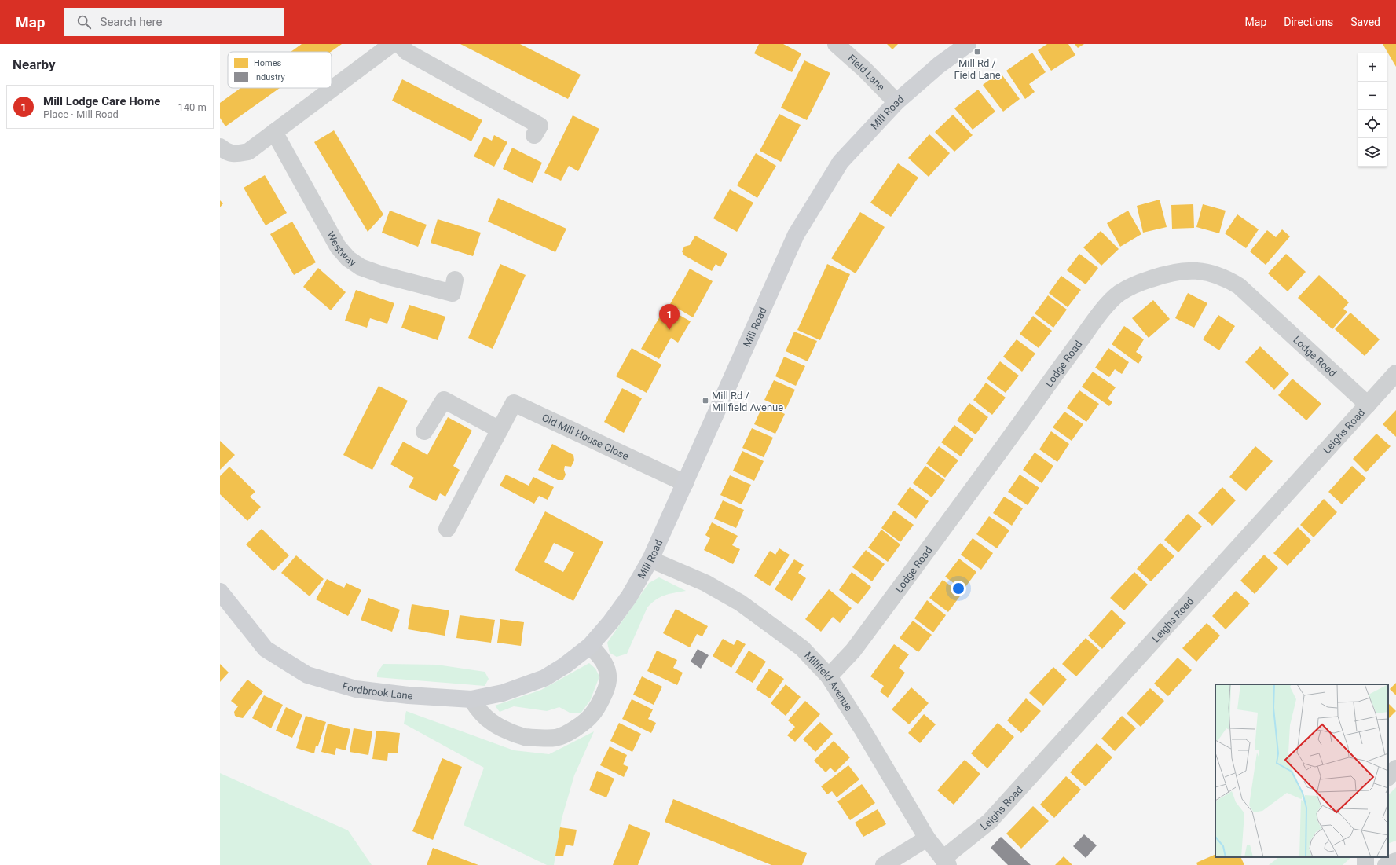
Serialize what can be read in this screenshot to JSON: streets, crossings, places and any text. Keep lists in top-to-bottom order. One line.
{"streets":{"street":["Field Lane","Mill Road","Westway","Lodge Road","Leighs Road","Old Mill House Close","Millfield Avenue","Fordbrook Lane"]},"crossings":[["Field Lane","Mill Road"],["Mill Road","Old Mill House Close"],["Mill Road","Millfield Avenue"],["Mill Road","Fordbrook Lane"],["Lodge Road","Leighs Road"],["Lodge Road","Millfield Avenue"],["Leighs Road","Millfield Avenue"]],"places":{"transit":["Mill Rd / Field Lane","Mill Rd / Millfield Avenue"]},"legend":["Homes","Industry"],"page":{"header":"Map","search":"Search here","nav":["Map","Directions","Saved"],"heading":"Nearby","map_buttons":["+","−"],"list":[{"mark":"1","name":"Mill Lodge Care Home","note":"Place · Mill Road","value":"140 m"}],"pins":"1"}}
